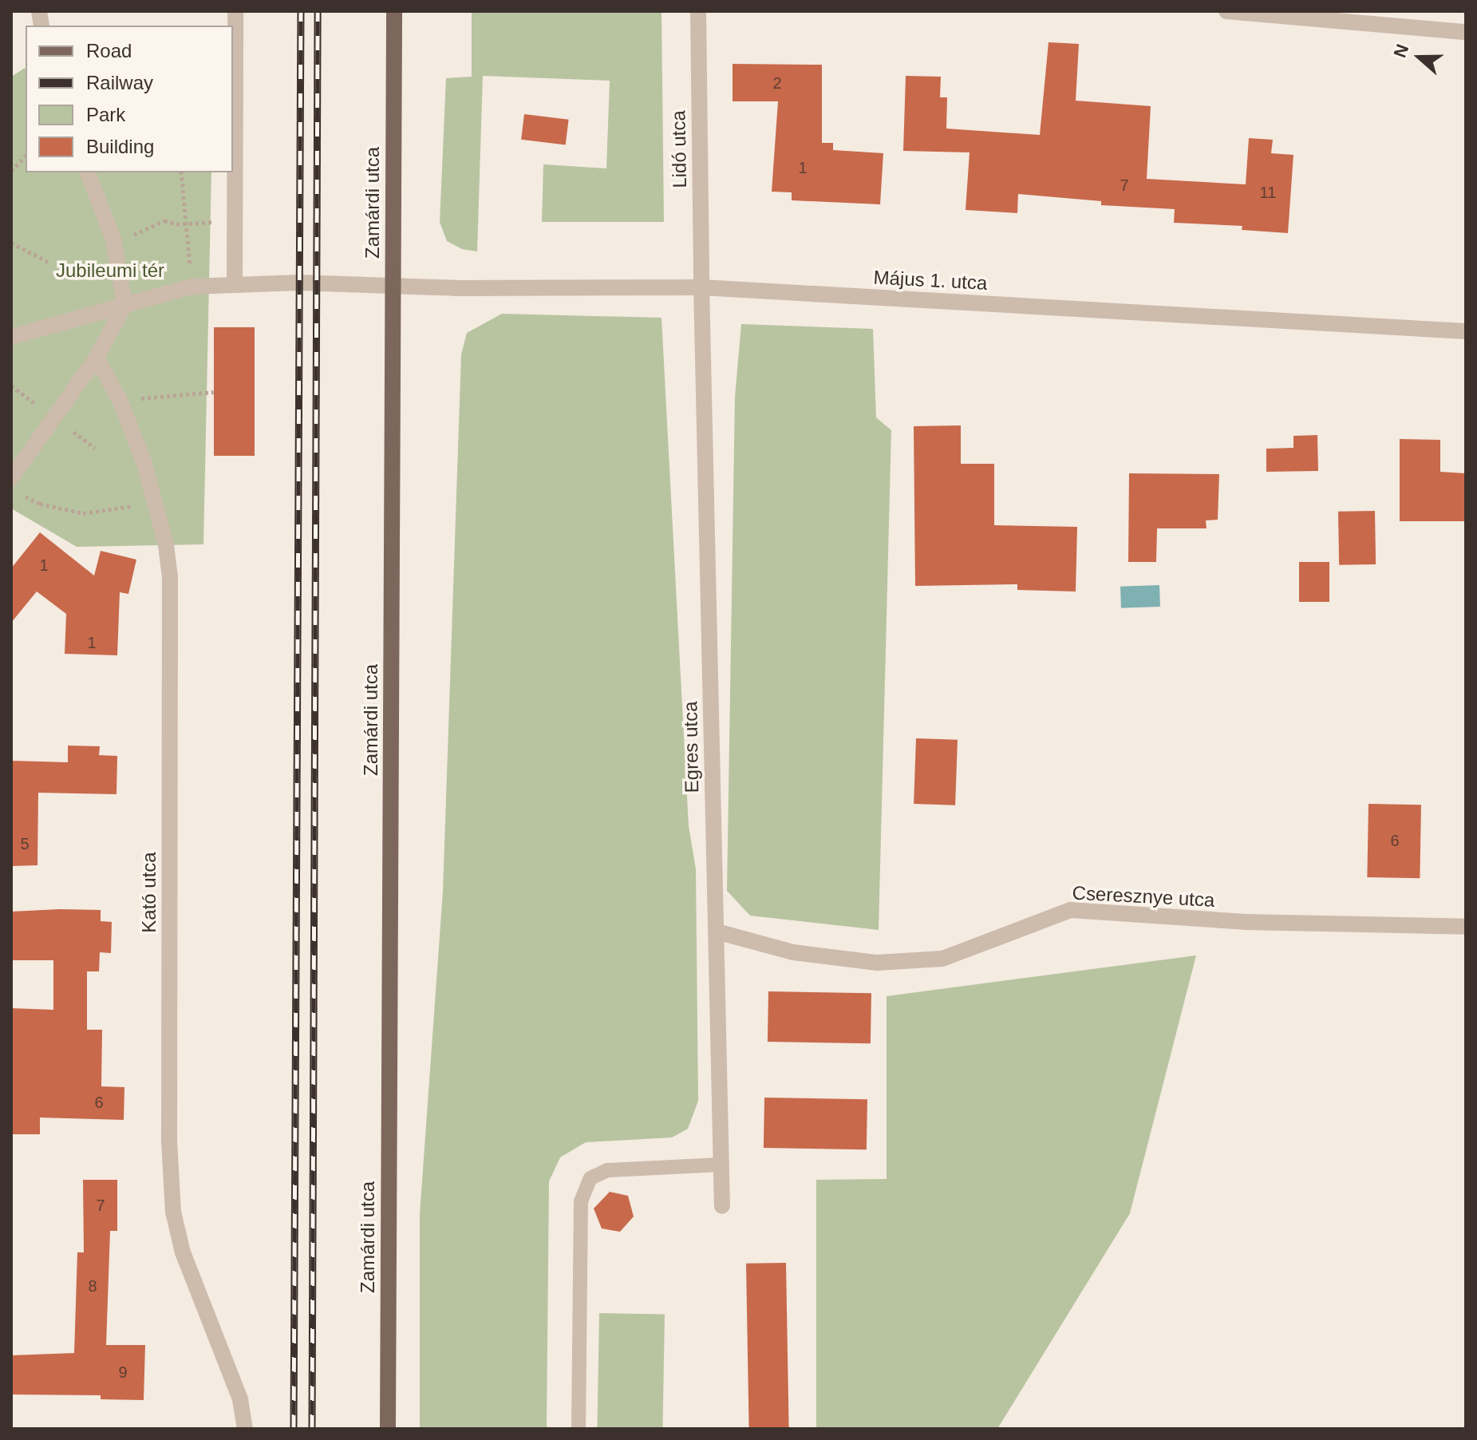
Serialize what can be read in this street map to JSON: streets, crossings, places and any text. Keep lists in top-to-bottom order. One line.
{"streets":{"main road":["Zamárdi utca"],"street":["Lidó utca","Május 1. utca","Egres utca","Kató utca","Cseresznye utca"]},"crossings":[["Lidó utca","Május 1. utca"],["Lidó utca","Egres utca"],["Zamárdi utca","Május 1. utca"],["Május 1. utca","Egres utca"],["Egres utca","Cseresznye utca"]],"parks":["Jubileumi tér"],"house_numbers":["2","1","7","11","1","1","6","5","6","7","8","9"],"legend":["Road","Railway","Park","Building"],"north":"left"}
